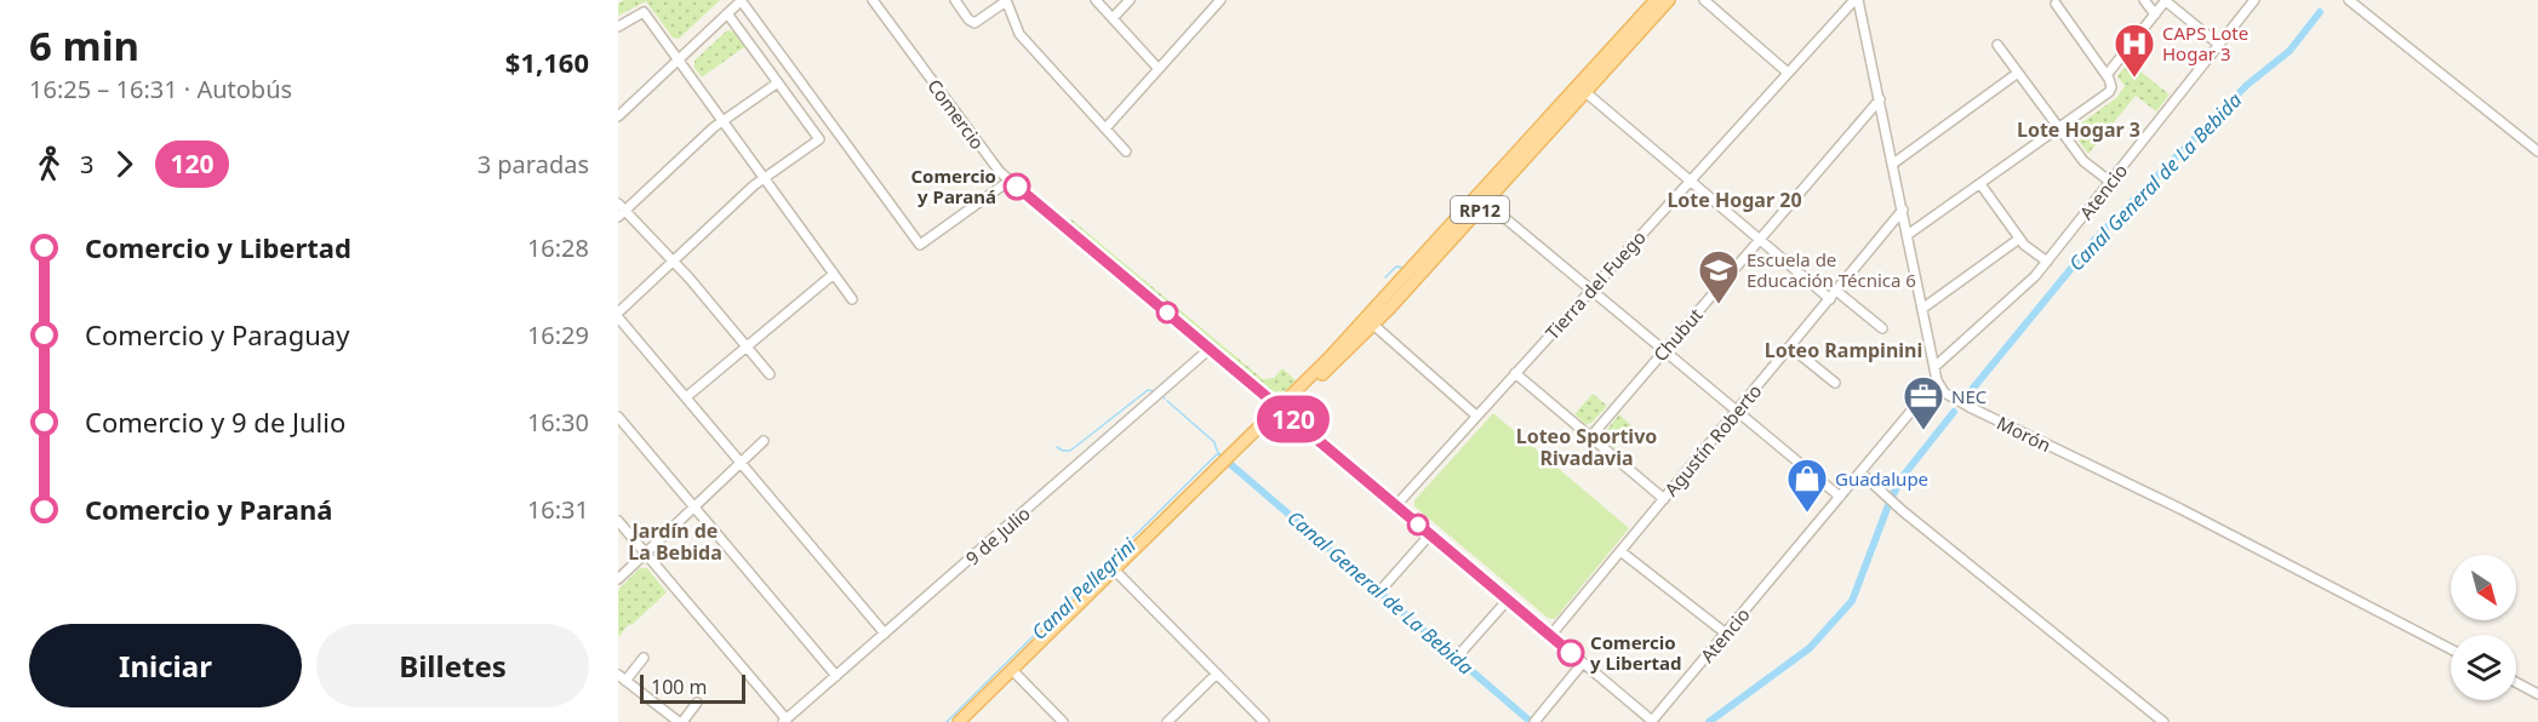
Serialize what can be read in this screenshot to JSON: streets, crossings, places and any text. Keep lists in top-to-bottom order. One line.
{"streets":{"main road":["RP12"],"street":["Comercio","Atencio","Tierra del Fuego","Chubut","Morón","Agustín Roberto","9 de Julio"]},"crossings":[["Comercio","Atencio"],["Comercio","RP12"],["Comercio","Tierra del Fuego"],["Comercio","Agustín Roberto"],["Comercio","9 de Julio"],["Atencio","Morón"]],"districts":["Lote Hogar 3","Lote Hogar 20","Loteo Rampinini","Loteo Sportivo Rivadavia","Jardín de La Bebida"],"water":["Canal General de La Bebida","Canal Pellegrini"],"places":{"hospital":["CAPS Lote Hogar 3"],"other":["Comercio y Paraná","Comercio y Libertad"],"school or university":["Escuela de Educación Técnica 6"],"office":["NEC"],"shop":["Guadalupe"]},"lines":["bus line 120"],"scale_bar":"100 m","north":"bottom right","page":{"heading":["6 min","16:25 – 16:31 · Autobús","$1,160"],"on_map":"120","legs":["3","120","3 paradas"],"list":[{"name":"Comercio y Libertad","value":"16:28"},{"name":"Comercio y Paraguay","value":"16:29"},{"name":"Comercio y 9 de Julio","value":"16:30"},{"name":"Comercio y Paraná","value":"16:31"}],"buttons":["Iniciar","Billetes"],"scale":"100 m"}}
